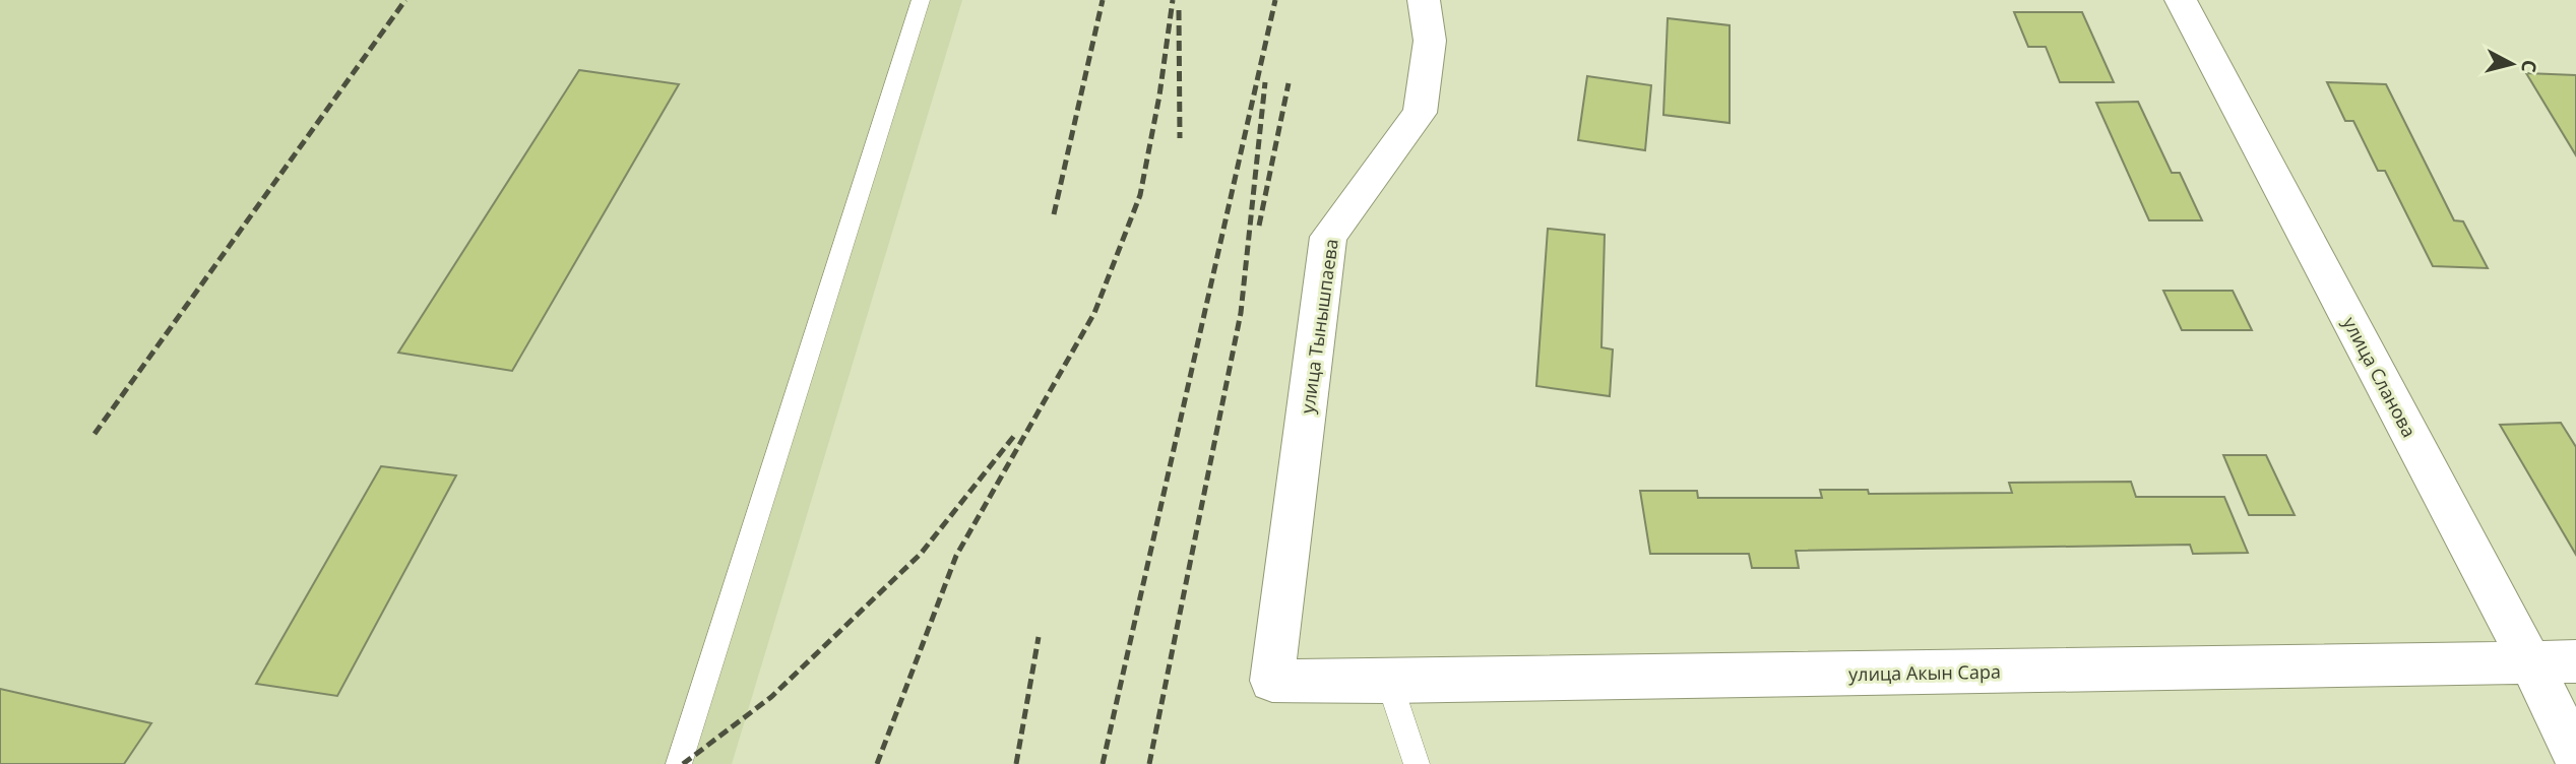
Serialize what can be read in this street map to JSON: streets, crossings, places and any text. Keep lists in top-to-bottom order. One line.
{"streets":{"street":["улица Тынышпаева","улица Сланова","улица Акын Сара"]},"crossings":[["улица Тынышпаева","улица Акын Сара"],["улица Сланова","улица Акын Сара"]],"north":"right"}
